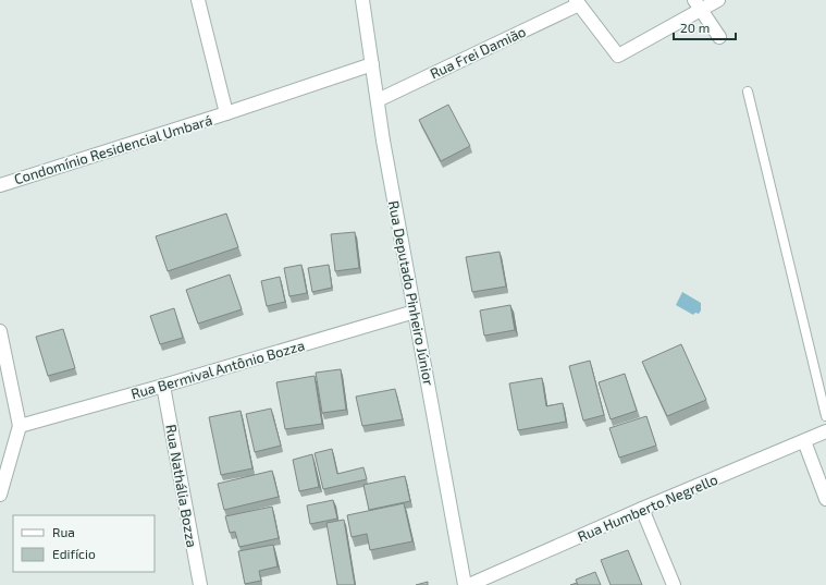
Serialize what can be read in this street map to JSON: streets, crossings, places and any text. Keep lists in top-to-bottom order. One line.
{"streets":{"street":["Rua Frei Damião","Condomínio Residencial Umbará","Rua Deputado Pinheiro Júnior","Rua Bermival Antônio Bozza","Rua Nathália Bozza","Rua Humberto Negrello"]},"crossings":[["Rua Frei Damião","Rua Deputado Pinheiro Júnior"],["Condomínio Residencial Umbará","Rua Deputado Pinheiro Júnior"],["Rua Deputado Pinheiro Júnior","Rua Bermival Antônio Bozza"],["Rua Bermival Antônio Bozza","Rua Nathália Bozza"]],"legend":["Rua","Edifício"],"scale_bar":"20 m"}
